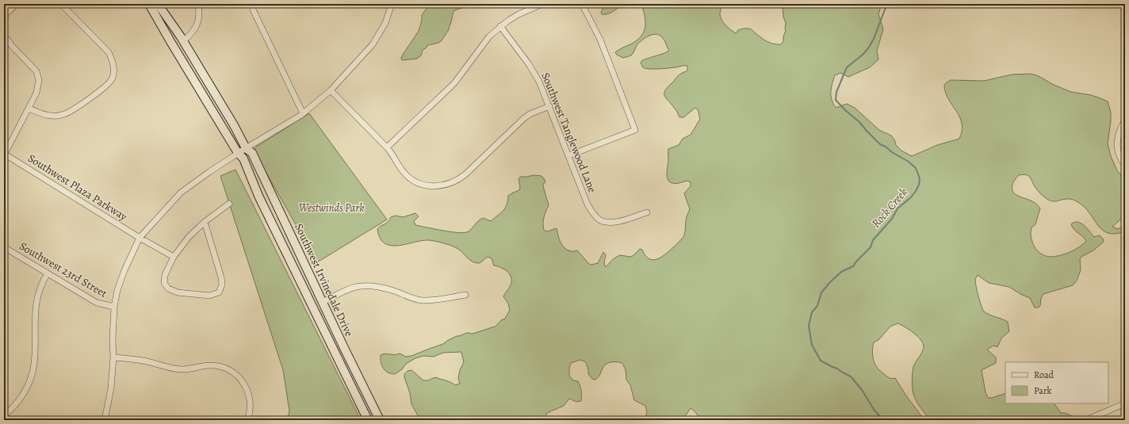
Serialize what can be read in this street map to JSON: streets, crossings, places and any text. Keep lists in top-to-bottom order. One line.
{"streets":{"main road":["Southwest Irvinedale Drive"],"street":["Southwest Tanglewood Lane","Southwest Plaza Parkway","Southwest 23rd Street"]},"water":["Rock Creek"],"parks":["Westwinds Park"],"legend":["Road","Park"]}
